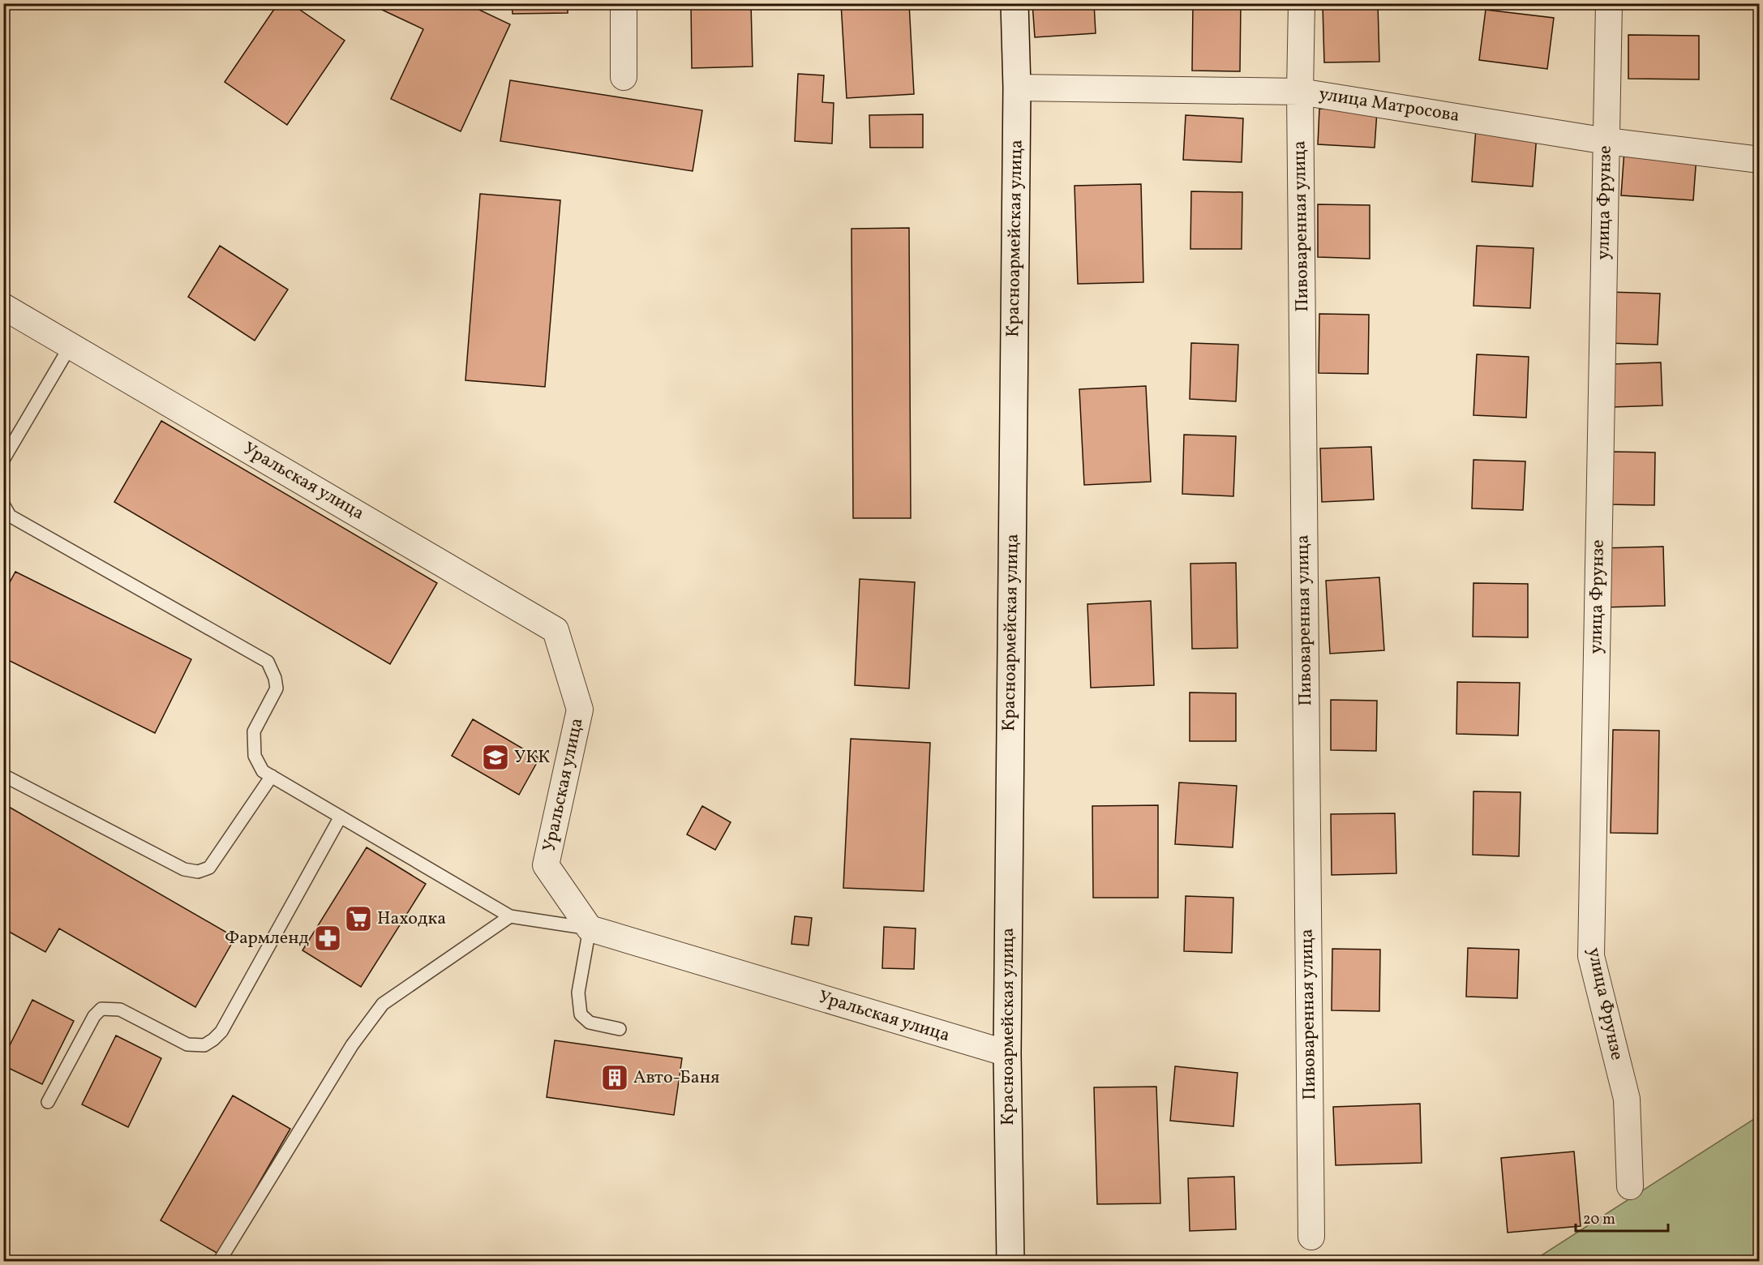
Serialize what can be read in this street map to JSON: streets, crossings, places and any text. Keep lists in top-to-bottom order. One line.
{"streets":{"main road":["Красноармейская улица"],"street":["улица Матросова","улица Фрунзе","Пивоваренная улица","Уральская улица"]},"crossings":[["улица Матросова","улица Фрунзе"],["улица Матросова","Пивоваренная улица"],["улица Матросова","Красноармейская улица"],["Красноармейская улица","Уральская улица"]],"places":{"school or university":["УКК"],"supermarket":["Находка"],"pharmacy":["Фармленд"],"building":["Авто-Баня"]},"scale_bar":"20 m"}
